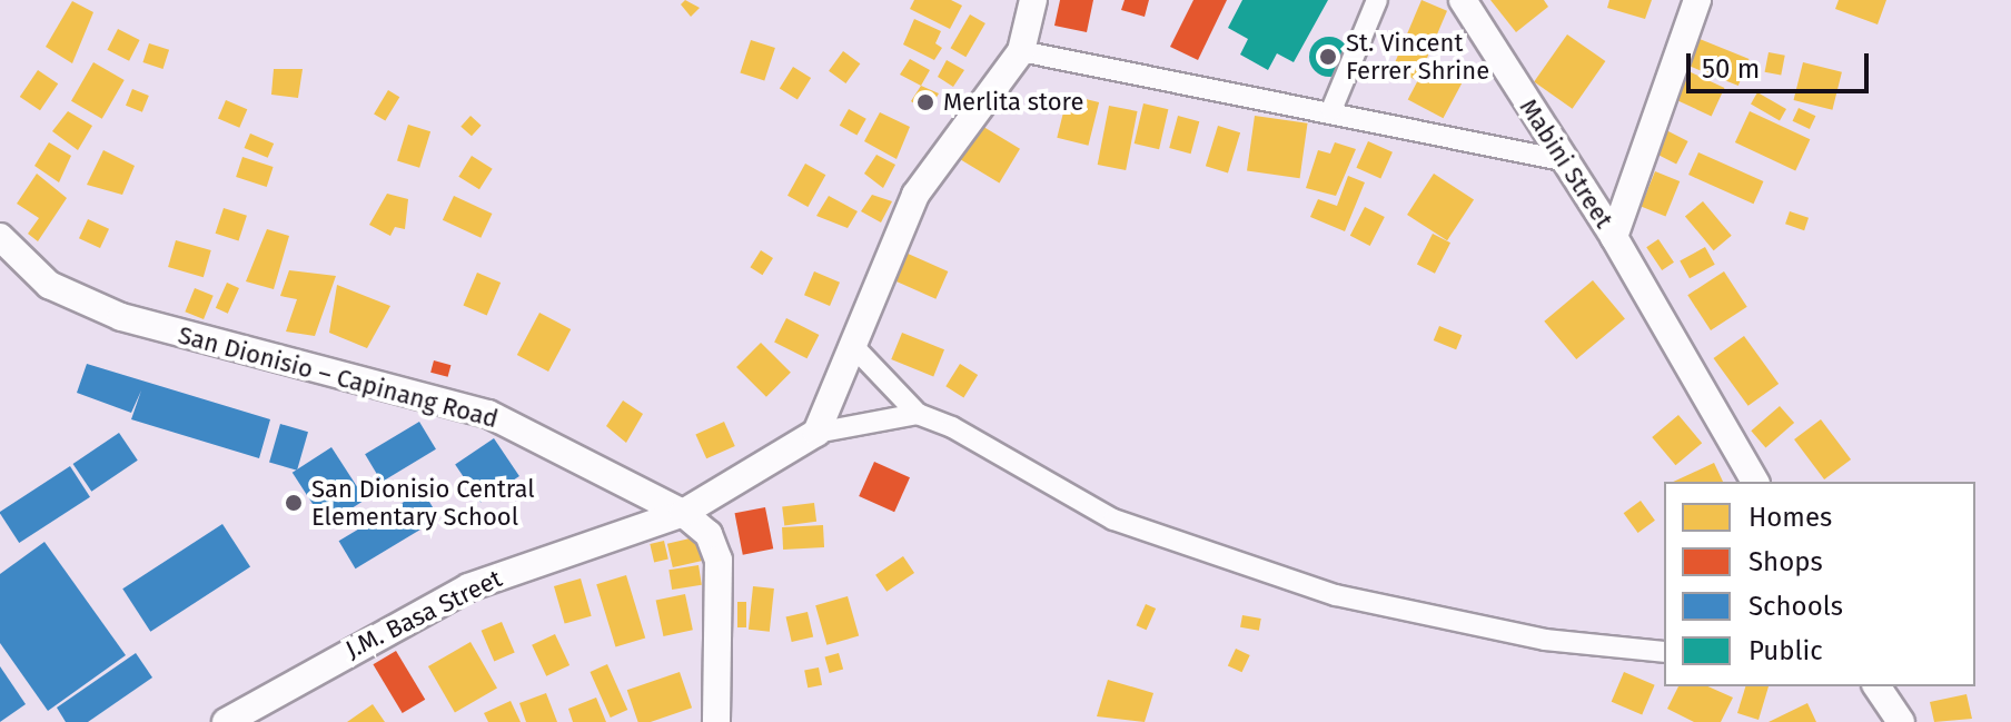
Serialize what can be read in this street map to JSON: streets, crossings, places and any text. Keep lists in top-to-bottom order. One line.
{"streets":{"main road":["Mabini Street","San Dionisio – Capinang Road","J.M. Basa Street"]},"crossings":[["San Dionisio – Capinang Road","J.M. Basa Street"]],"places":["St. Vincent Ferrer Shrine","Merlita store","San Dionisio Central Elementary School"],"legend":["Homes","Shops","Schools","Public"],"scale_bar":"50 m"}
